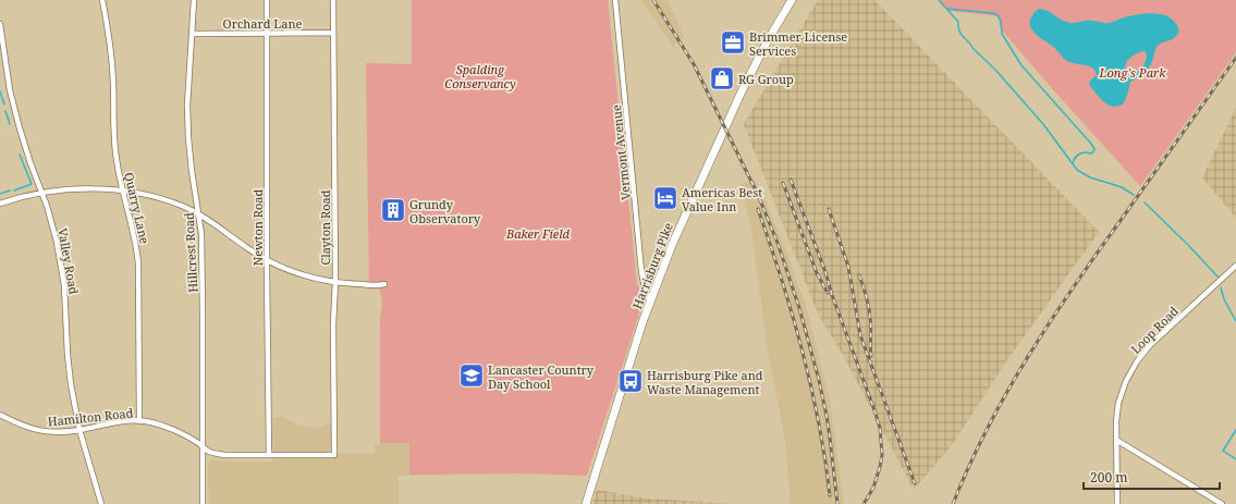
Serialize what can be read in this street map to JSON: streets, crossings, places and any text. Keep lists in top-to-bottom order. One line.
{"streets":{"main road":["Harrisburg Pike"],"street":["Orchard Lane","Vermont Avenue","Quarry Lane","Newton Road","Clayton Road","Hillcrest Road","Valley Road","Loop Road","Hamilton Road"]},"crossings":[["Orchard Lane","Newton Road"],["Orchard Lane","Clayton Road"],["Orchard Lane","Hillcrest Road"],["Vermont Avenue","Harrisburg Pike"],["Quarry Lane","Hamilton Road"],["Newton Road","Hamilton Road"],["Clayton Road","Hamilton Road"],["Hillcrest Road","Hamilton Road"],["Valley Road","Hamilton Road"]],"parks":["Spalding Conservancy","Long's Park","Baker Field"],"places":{"office":["Brimmer License Services"],"shop":["RG Group"],"hotel":["Americas Best Value Inn"],"building":["Grundy Observatory"],"school or university":["Lancaster Country Day School"],"bus stop":["Harrisburg Pike and Waste Management"]},"scale_bar":"200 m"}
